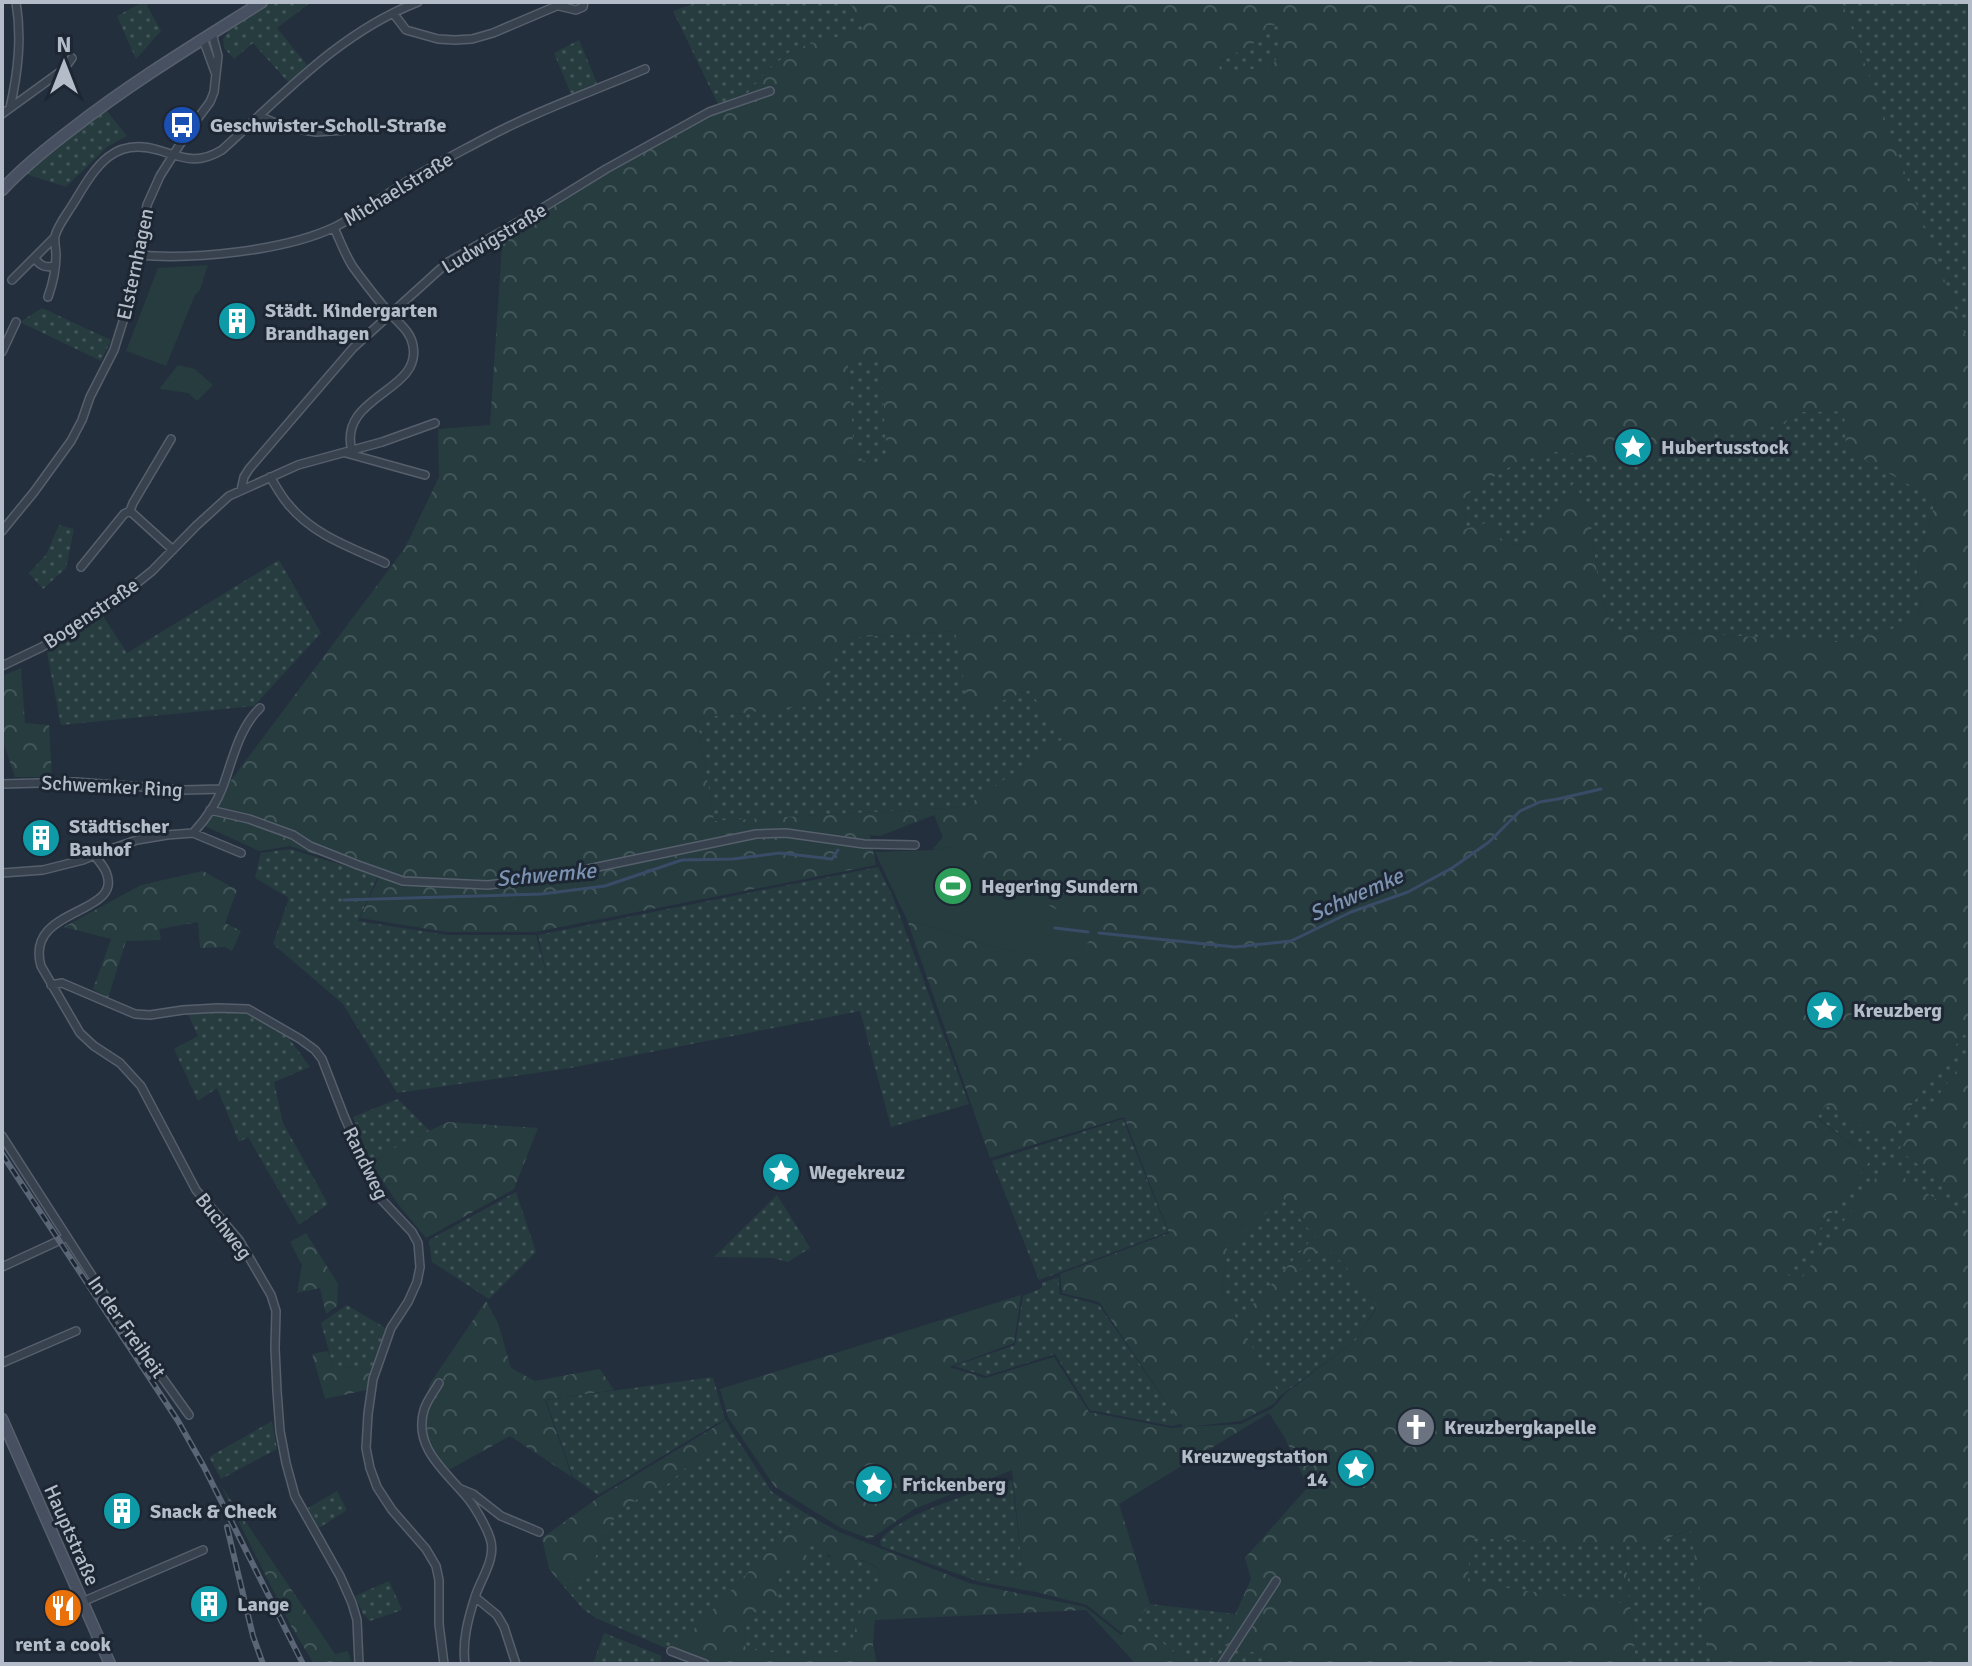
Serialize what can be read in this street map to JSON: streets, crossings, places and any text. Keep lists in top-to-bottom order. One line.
{"streets":{"main road":["Hauptstraße"],"street":["Michaelstraße","Ludwigstraße","Elsternhagen","Bogenstraße","Schwemker Ring","Randweg","Buchweg","In der Freiheit"]},"crossings":[["Michaelstraße","Elsternhagen"],["Ludwigstraße","Bogenstraße"],["Randweg","Buchweg"]],"water":["Schwemke"],"places":{"bus stop":["Geschwister-Scholl-Straße"],"building":["Städt. Kindergarten Brandhagen","Städtischer Bauhof","Snack & Check","Lange"],"place":["Hubertusstock","Kreuzberg","Wegekreuz","Kreuzwegstation 14","Frickenberg"],"sports":["Hegering Sundern"],"church":["Kreuzbergkapelle"],"restaurant":["rent a cook"]},"north":"top"}
